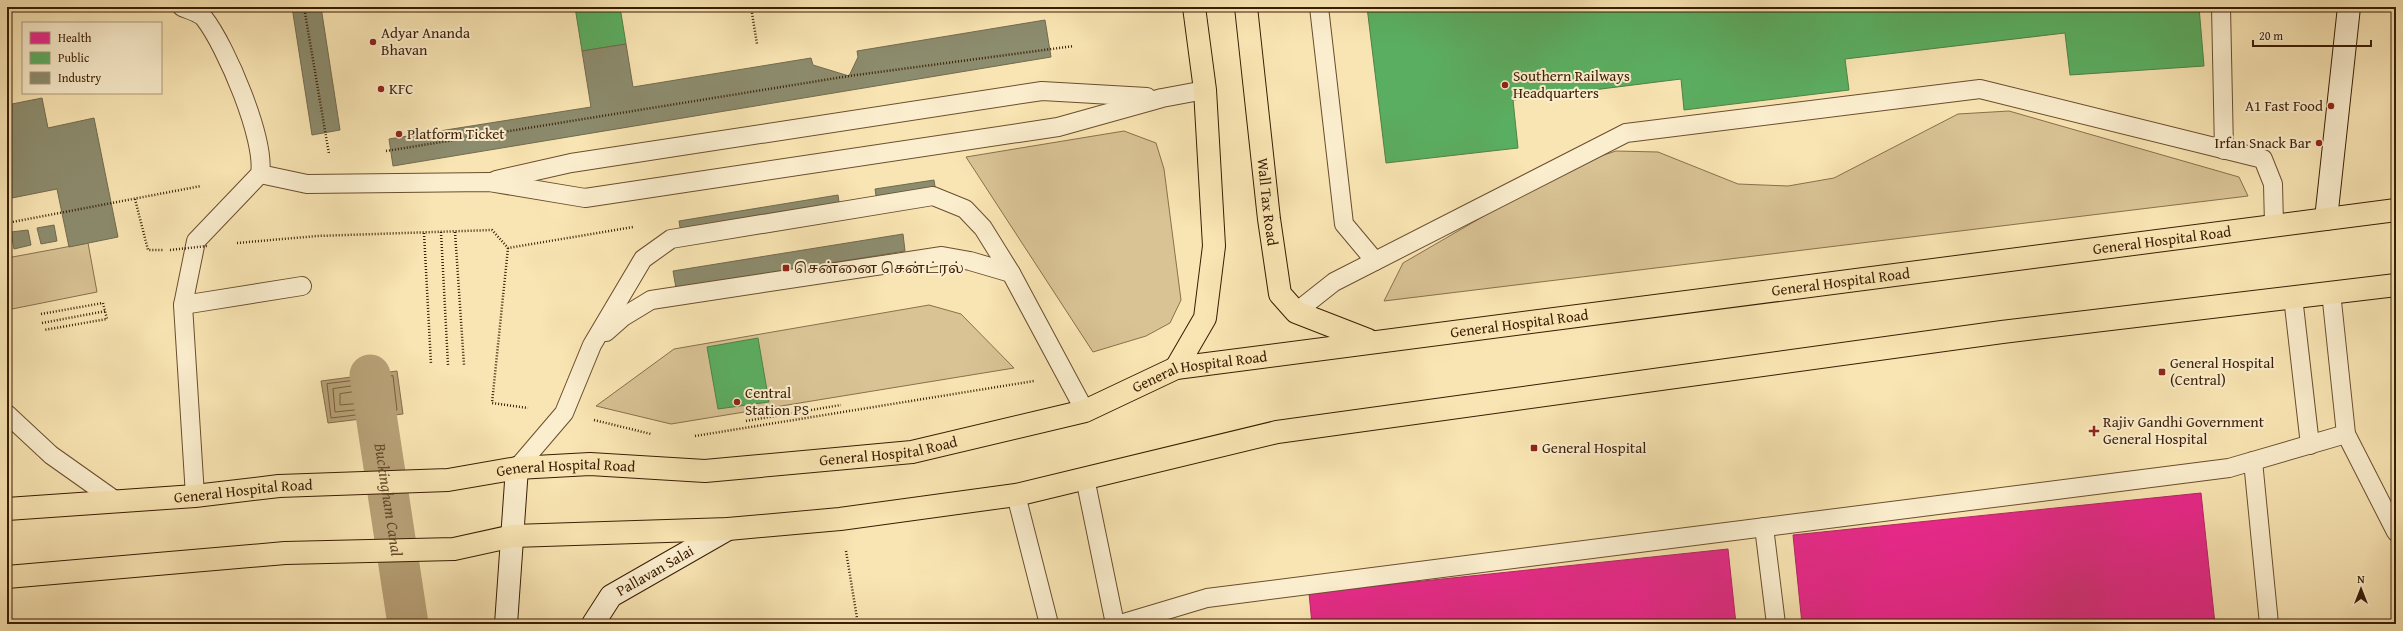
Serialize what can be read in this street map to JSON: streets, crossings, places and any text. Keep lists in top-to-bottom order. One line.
{"streets":{"main road":["Wall Tax Road","General Hospital Road","Pallavan Salai"]},"crossings":[["Wall Tax Road","General Hospital Road"]],"water":["Buckingham Canal"],"places":{"other":["Adyar Ananda Bhavan","Southern Railways Headquarters","KFC","A1 Fast Food","Platform Ticket","Irfan Snack Bar","Central Station PS"],"transit":["சென்னை சென்ட்ரல்","General Hospital (Central)","General Hospital"],"health":["Rajiv Gandhi Government General Hospital"]},"legend":["Health","Public","Industry"],"scale_bar":"20 m","north":"top"}
